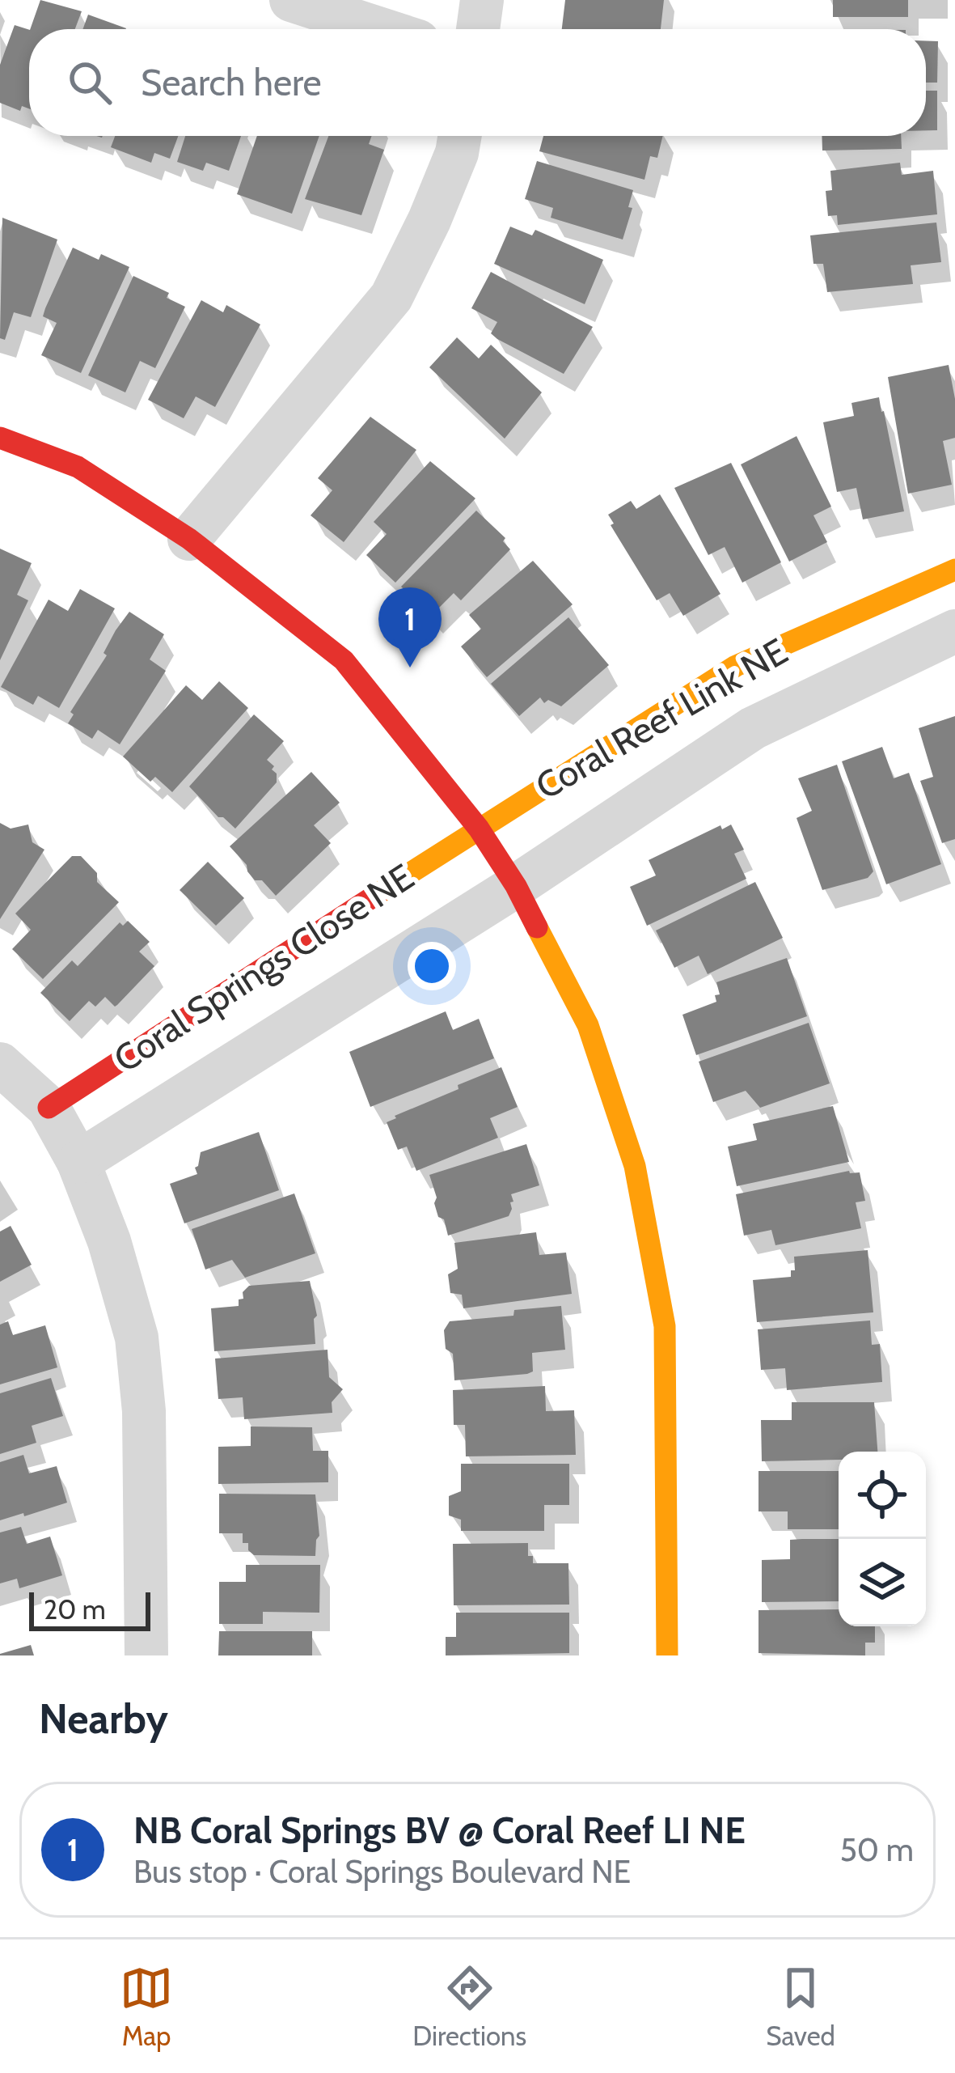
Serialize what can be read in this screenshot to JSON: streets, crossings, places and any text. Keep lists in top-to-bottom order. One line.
{"streets":{"street":["Coral Reef Link NE","Coral Springs Close NE"]},"crossings":[["Coral Reef Link NE","Coral Springs Close NE"]],"scale_bar":"20 m","page":{"search":"Search here","pins":"1","scale":"20 m","heading":"Nearby","list":[{"mark":"1","name":"NB Coral Springs BV @ Coral Reef LI NE","note":"Bus stop · Coral Springs Boulevard NE","value":"50 m"}],"nav":["Map","Directions","Saved"]}}
